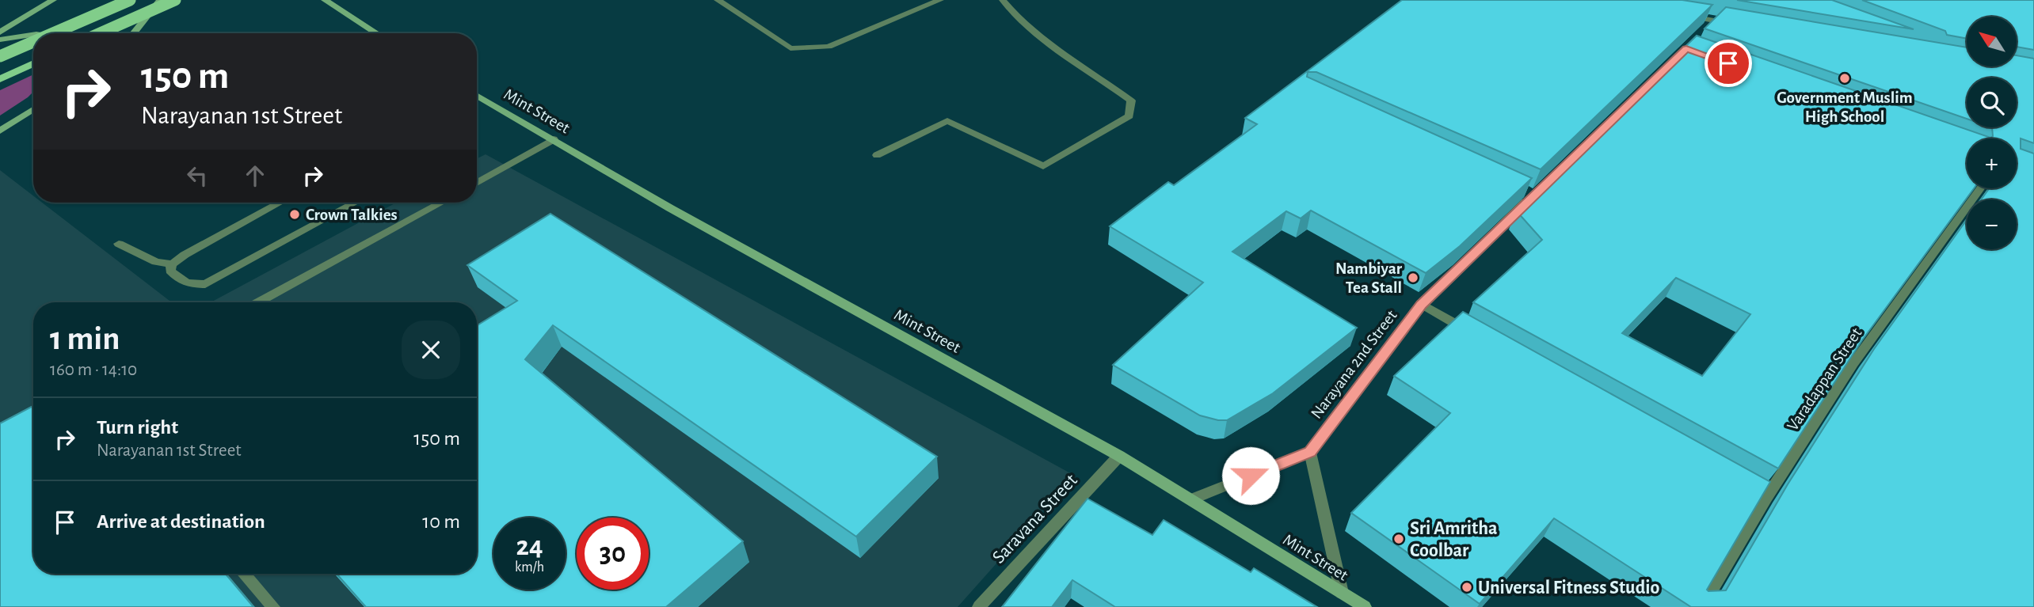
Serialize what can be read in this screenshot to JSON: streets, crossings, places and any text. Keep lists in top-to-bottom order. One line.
{"streets":{"street":["Mint Street","Narayana 2nd Street","Varadappan Street","Saravana Street"]},"crossings":[["Mint Street","Saravana Street"]],"places":["Government Muslim High School","Crown Talkies","Nambiyar Tea Stall","Sri Amritha Coolbar","Universal Fitness Studio"],"north":"top left","page":{"map_buttons":["+","−"],"turn":["150 m","Narayanan 1st Street"],"heading":["1 min","160 m · 14:10"],"list":[{"name":"Turn right","note":"Narayanan 1st Street","value":"150 m"},{"name":"Arrive at destination","value":"10 m"}],"speed":"24 km/h","limit":"30"}}
